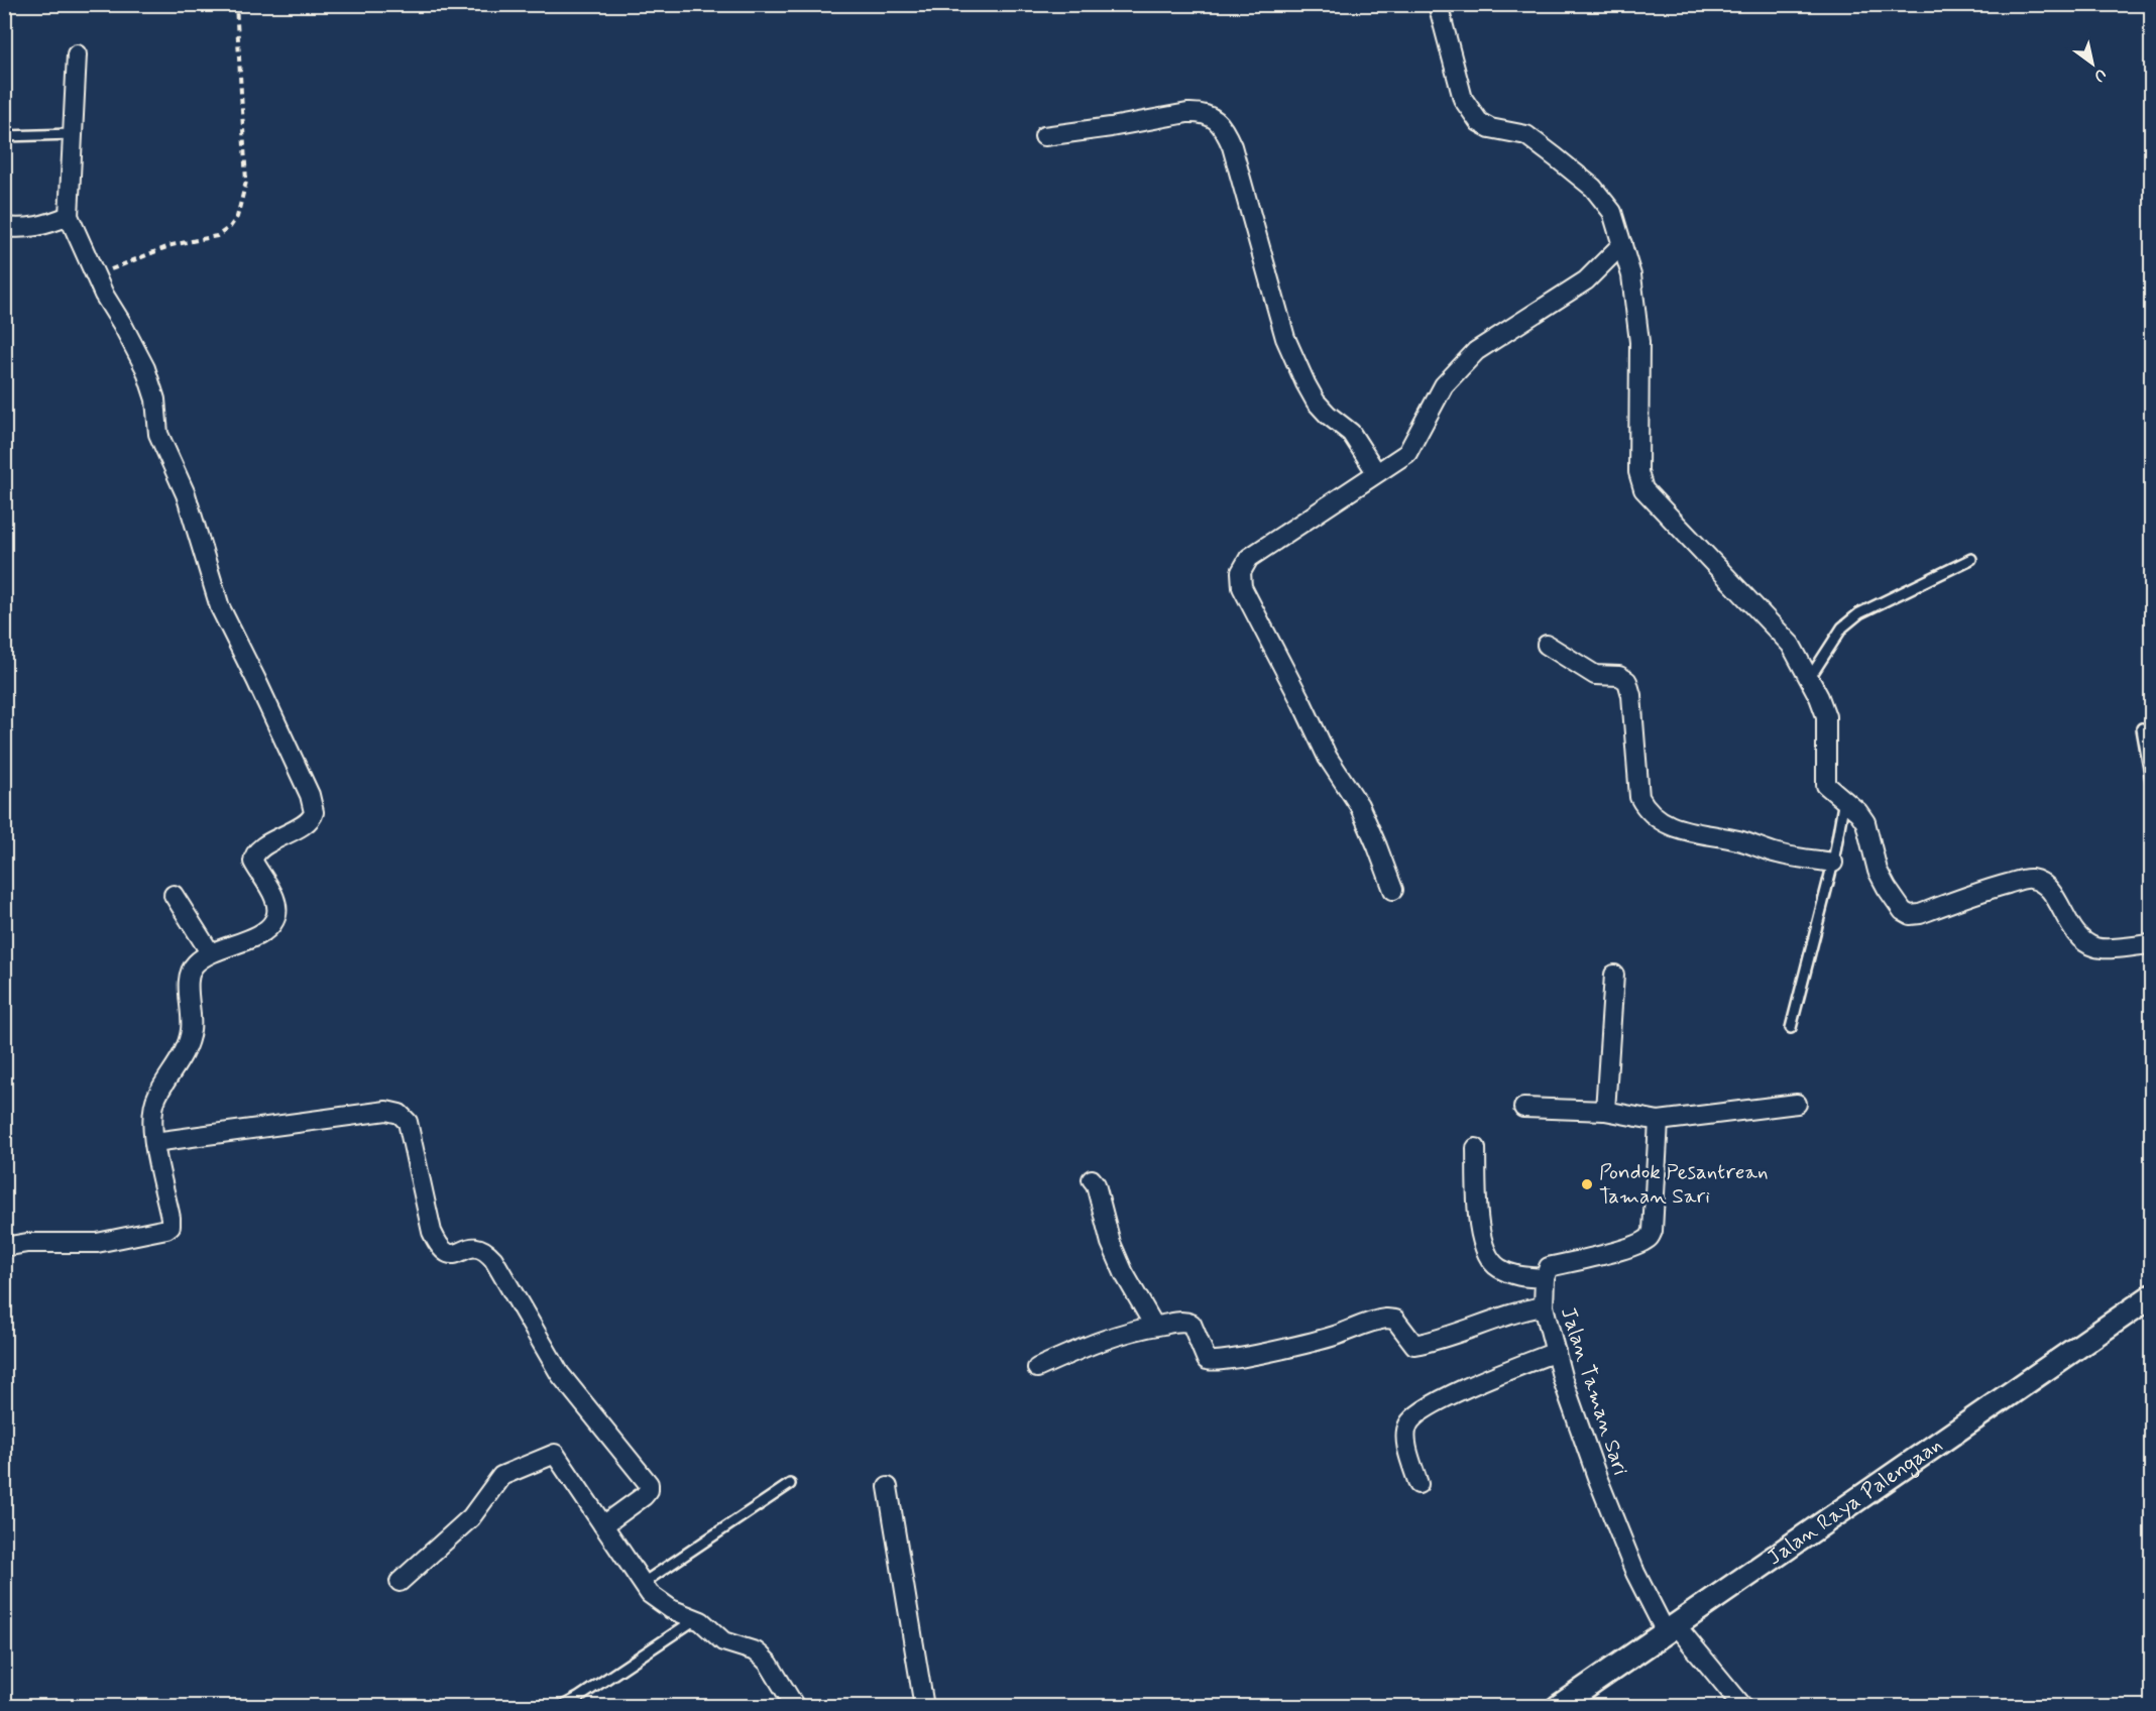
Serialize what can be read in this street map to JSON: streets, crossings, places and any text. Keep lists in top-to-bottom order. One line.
{"streets":{"street":["Jalan Taman Sari","Jalan Raya Palengaan"]},"crossings":[["Jalan Taman Sari","Jalan Raya Palengaan"]],"places":["Pondok Pesantrean Taman Sari"],"north":"bottom right"}
